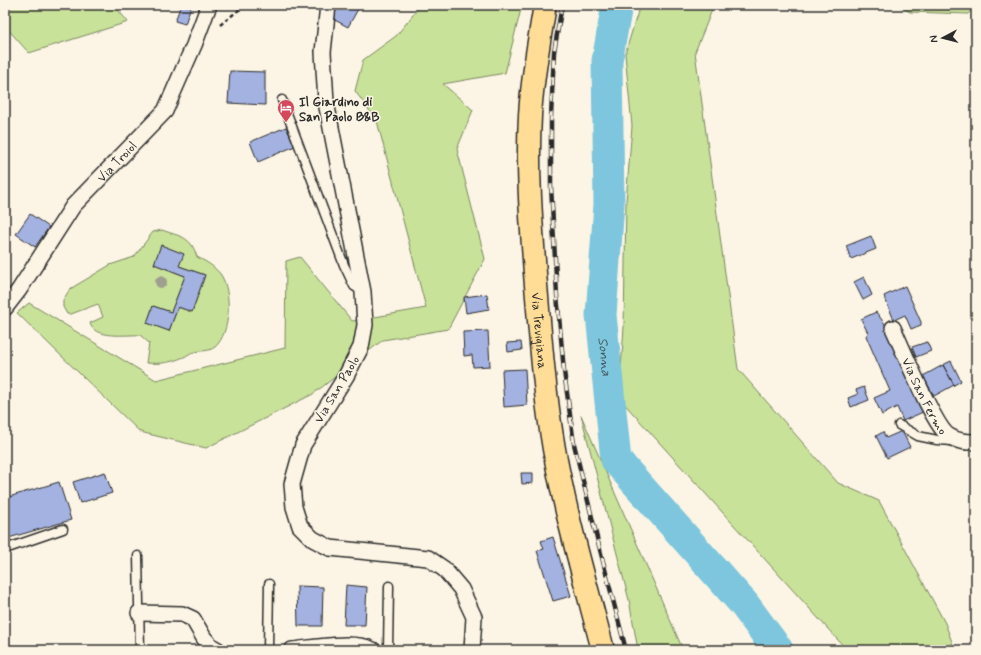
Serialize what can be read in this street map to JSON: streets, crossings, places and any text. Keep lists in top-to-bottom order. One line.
{"streets":{"main road":["Via Trevigiana"],"street":["Via Troiol","Via San Paolo","Via San Fermo"]},"water":["Sonna"],"places":{"hotel":["Il Giardino di San Paolo B&B"]},"north":"left"}
